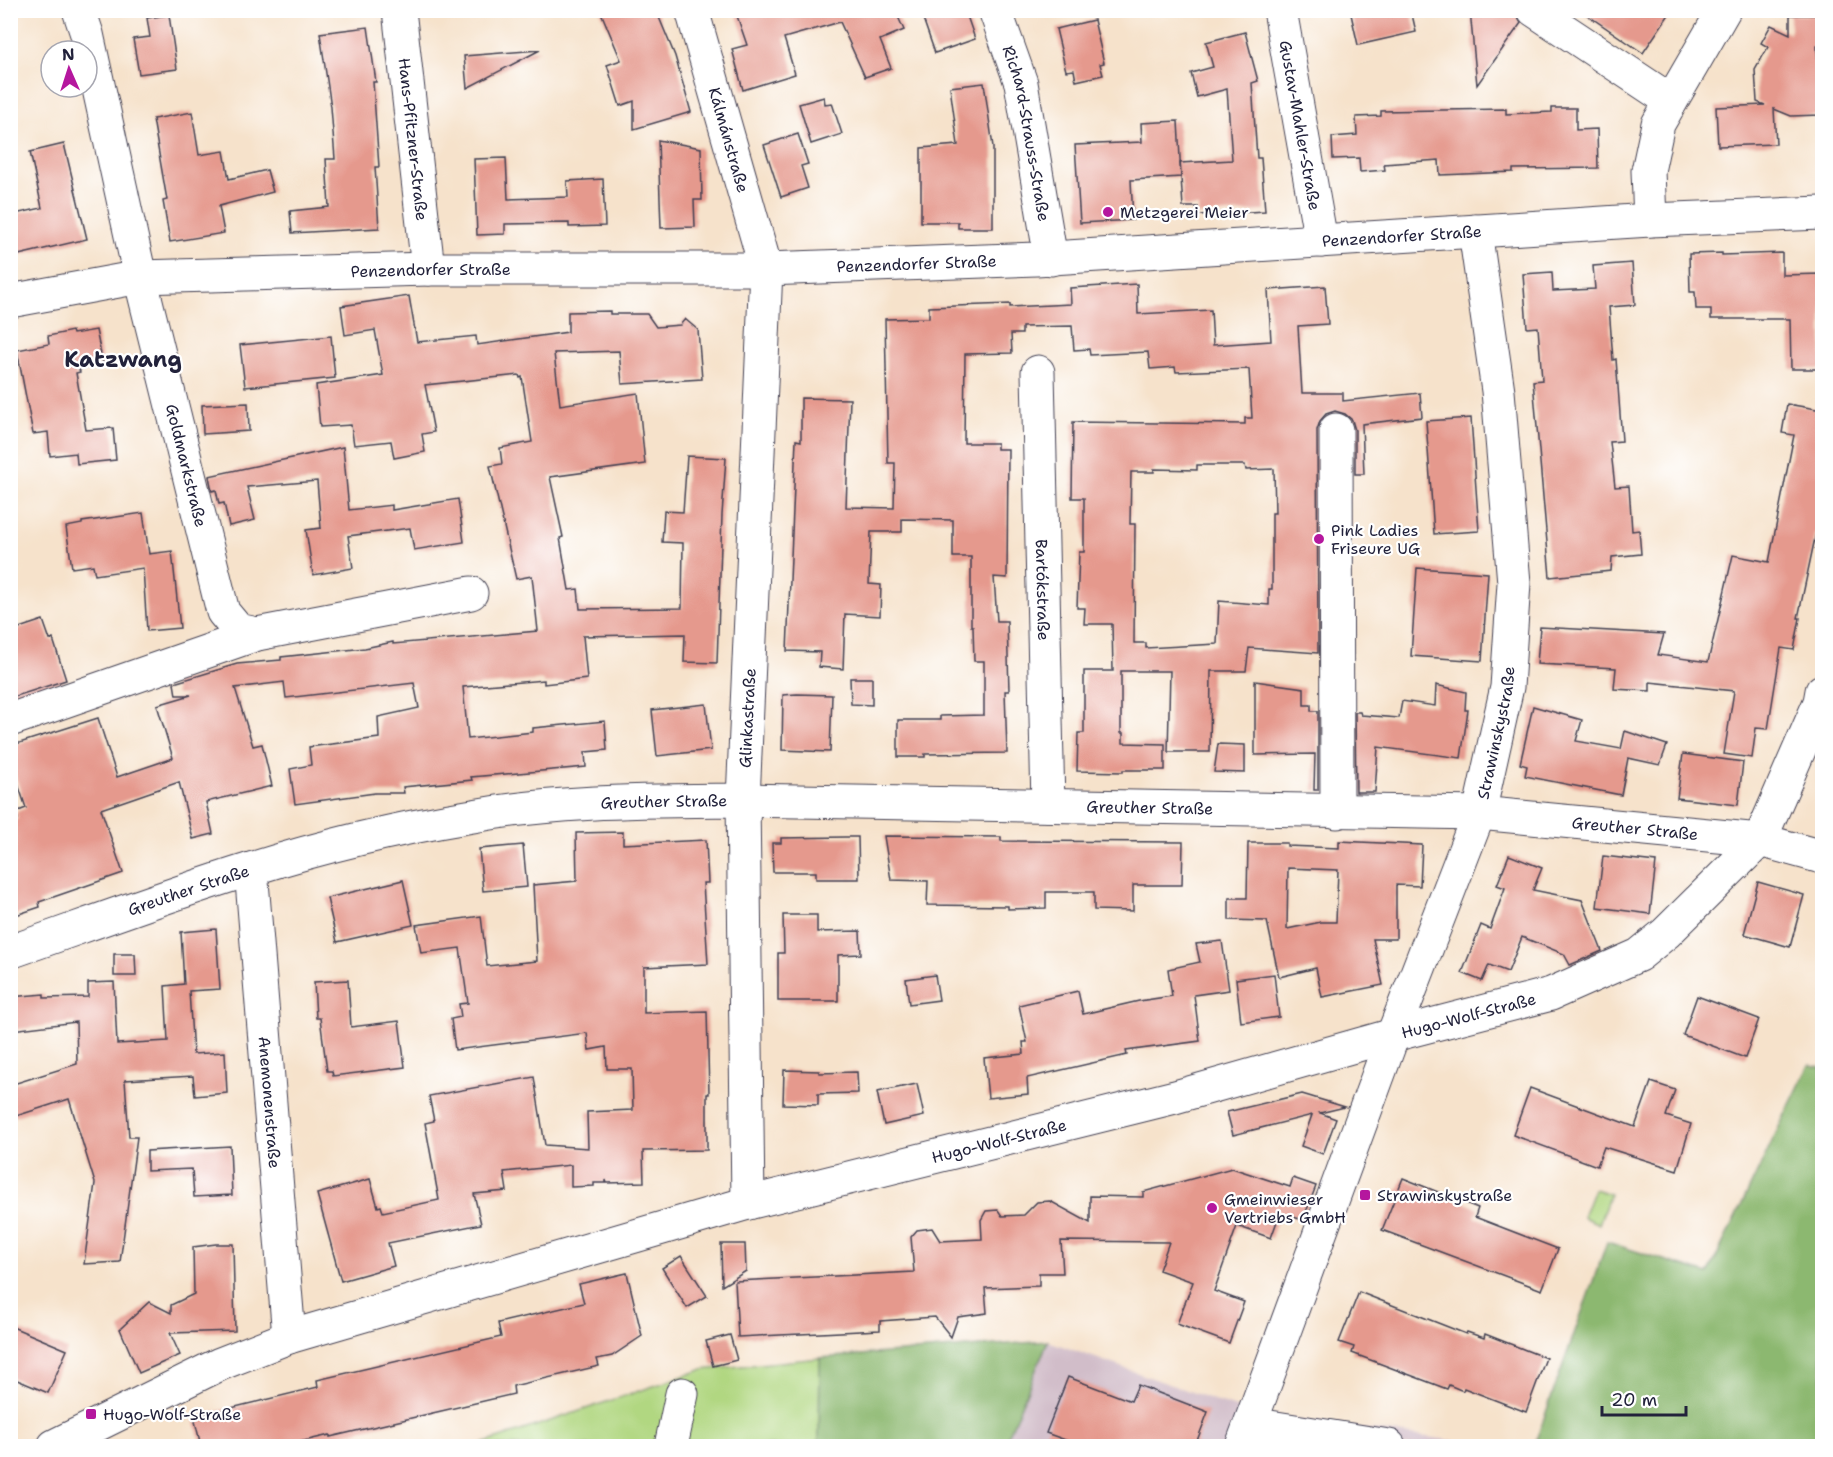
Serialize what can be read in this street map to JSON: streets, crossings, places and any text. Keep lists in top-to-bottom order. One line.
{"streets":{"street":["Gustav-Mahler-Straße","Richard-Strauss-Straße","Hans-Pfitzner-Straße","Kálmánstraße","Penzendorfer Straße","Goldmarkstraße","Bartókstraße","Glinkastraße","Strawinskystraße","Greuther Straße","Hugo-Wolf-Straße","Anemonenstraße"]},"crossings":[["Gustav-Mahler-Straße","Penzendorfer Straße"],["Richard-Strauss-Straße","Penzendorfer Straße"],["Hans-Pfitzner-Straße","Penzendorfer Straße"],["Kálmánstraße","Penzendorfer Straße"],["Kálmánstraße","Glinkastraße"],["Penzendorfer Straße","Goldmarkstraße"],["Penzendorfer Straße","Glinkastraße"],["Penzendorfer Straße","Strawinskystraße"],["Bartókstraße","Greuther Straße"],["Glinkastraße","Greuther Straße"],["Glinkastraße","Hugo-Wolf-Straße"],["Strawinskystraße","Greuther Straße"],["Strawinskystraße","Hugo-Wolf-Straße"],["Greuther Straße","Hugo-Wolf-Straße"],["Greuther Straße","Anemonenstraße"],["Hugo-Wolf-Straße","Anemonenstraße"]],"districts":["Katzwang"],"places":{"other":["Metzgerei Meier","Pink Ladies Friseure UG","Gmeinwieser Vertriebs GmbH"],"transit":["Strawinskystraße","Hugo-Wolf-Straße"]},"scale_bar":"20 m","north":"top"}
